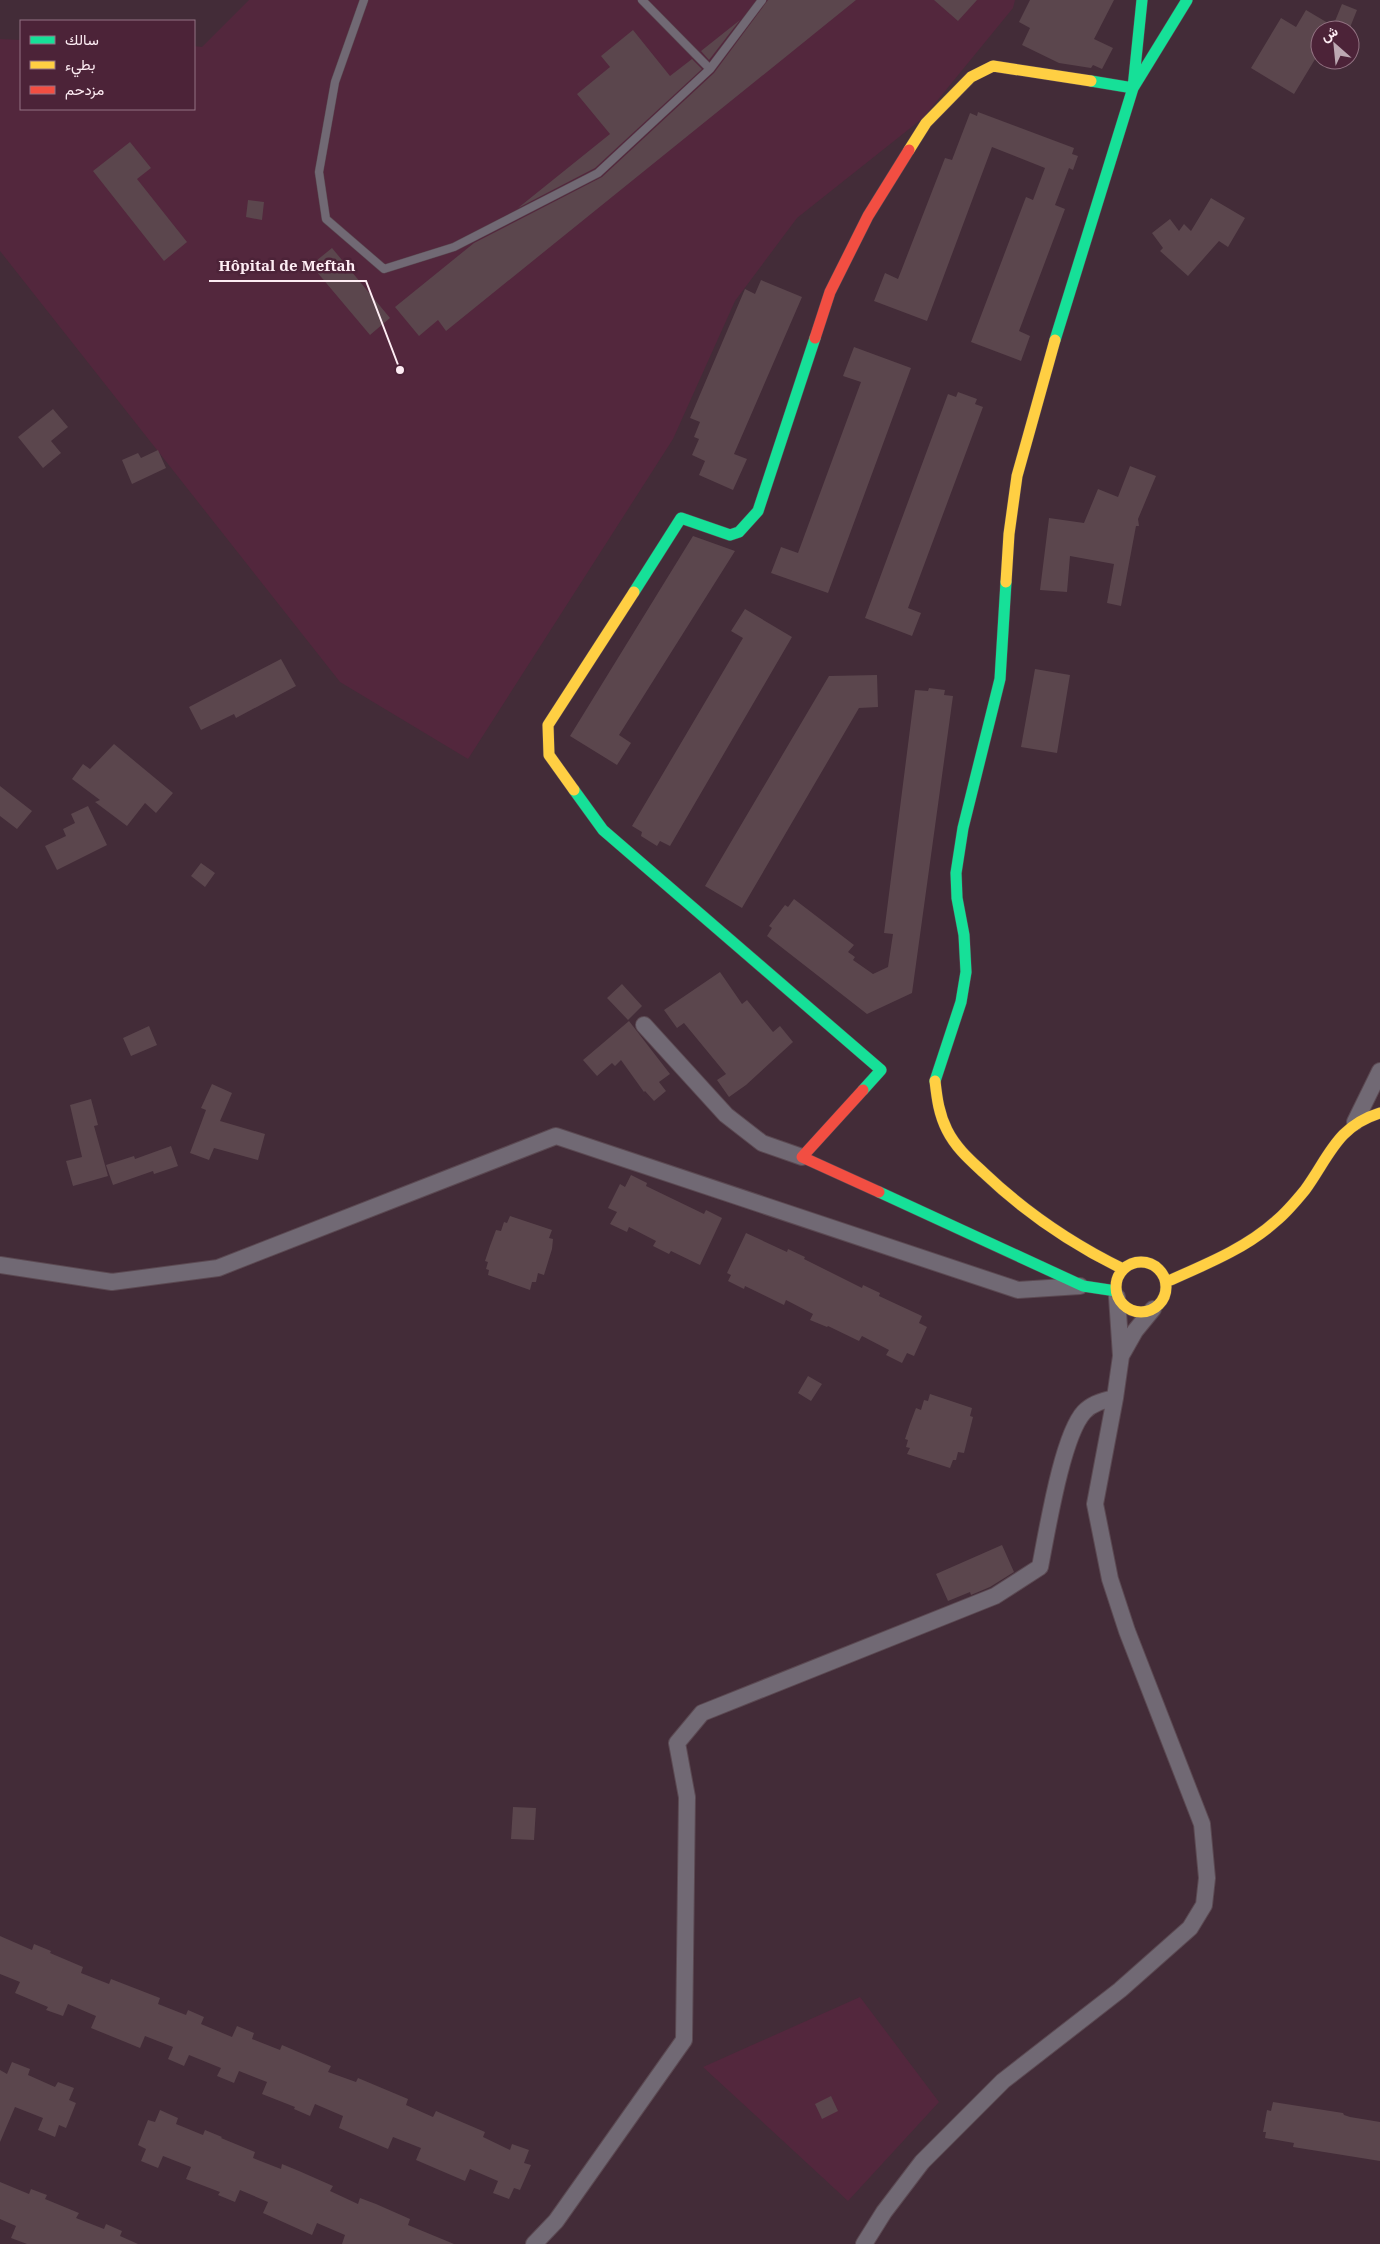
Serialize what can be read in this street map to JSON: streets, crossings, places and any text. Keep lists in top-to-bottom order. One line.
{"places":["Hôpital de Meftah"],"legend":["سالك","بطيء","مزدحم"],"north":"top left"}
